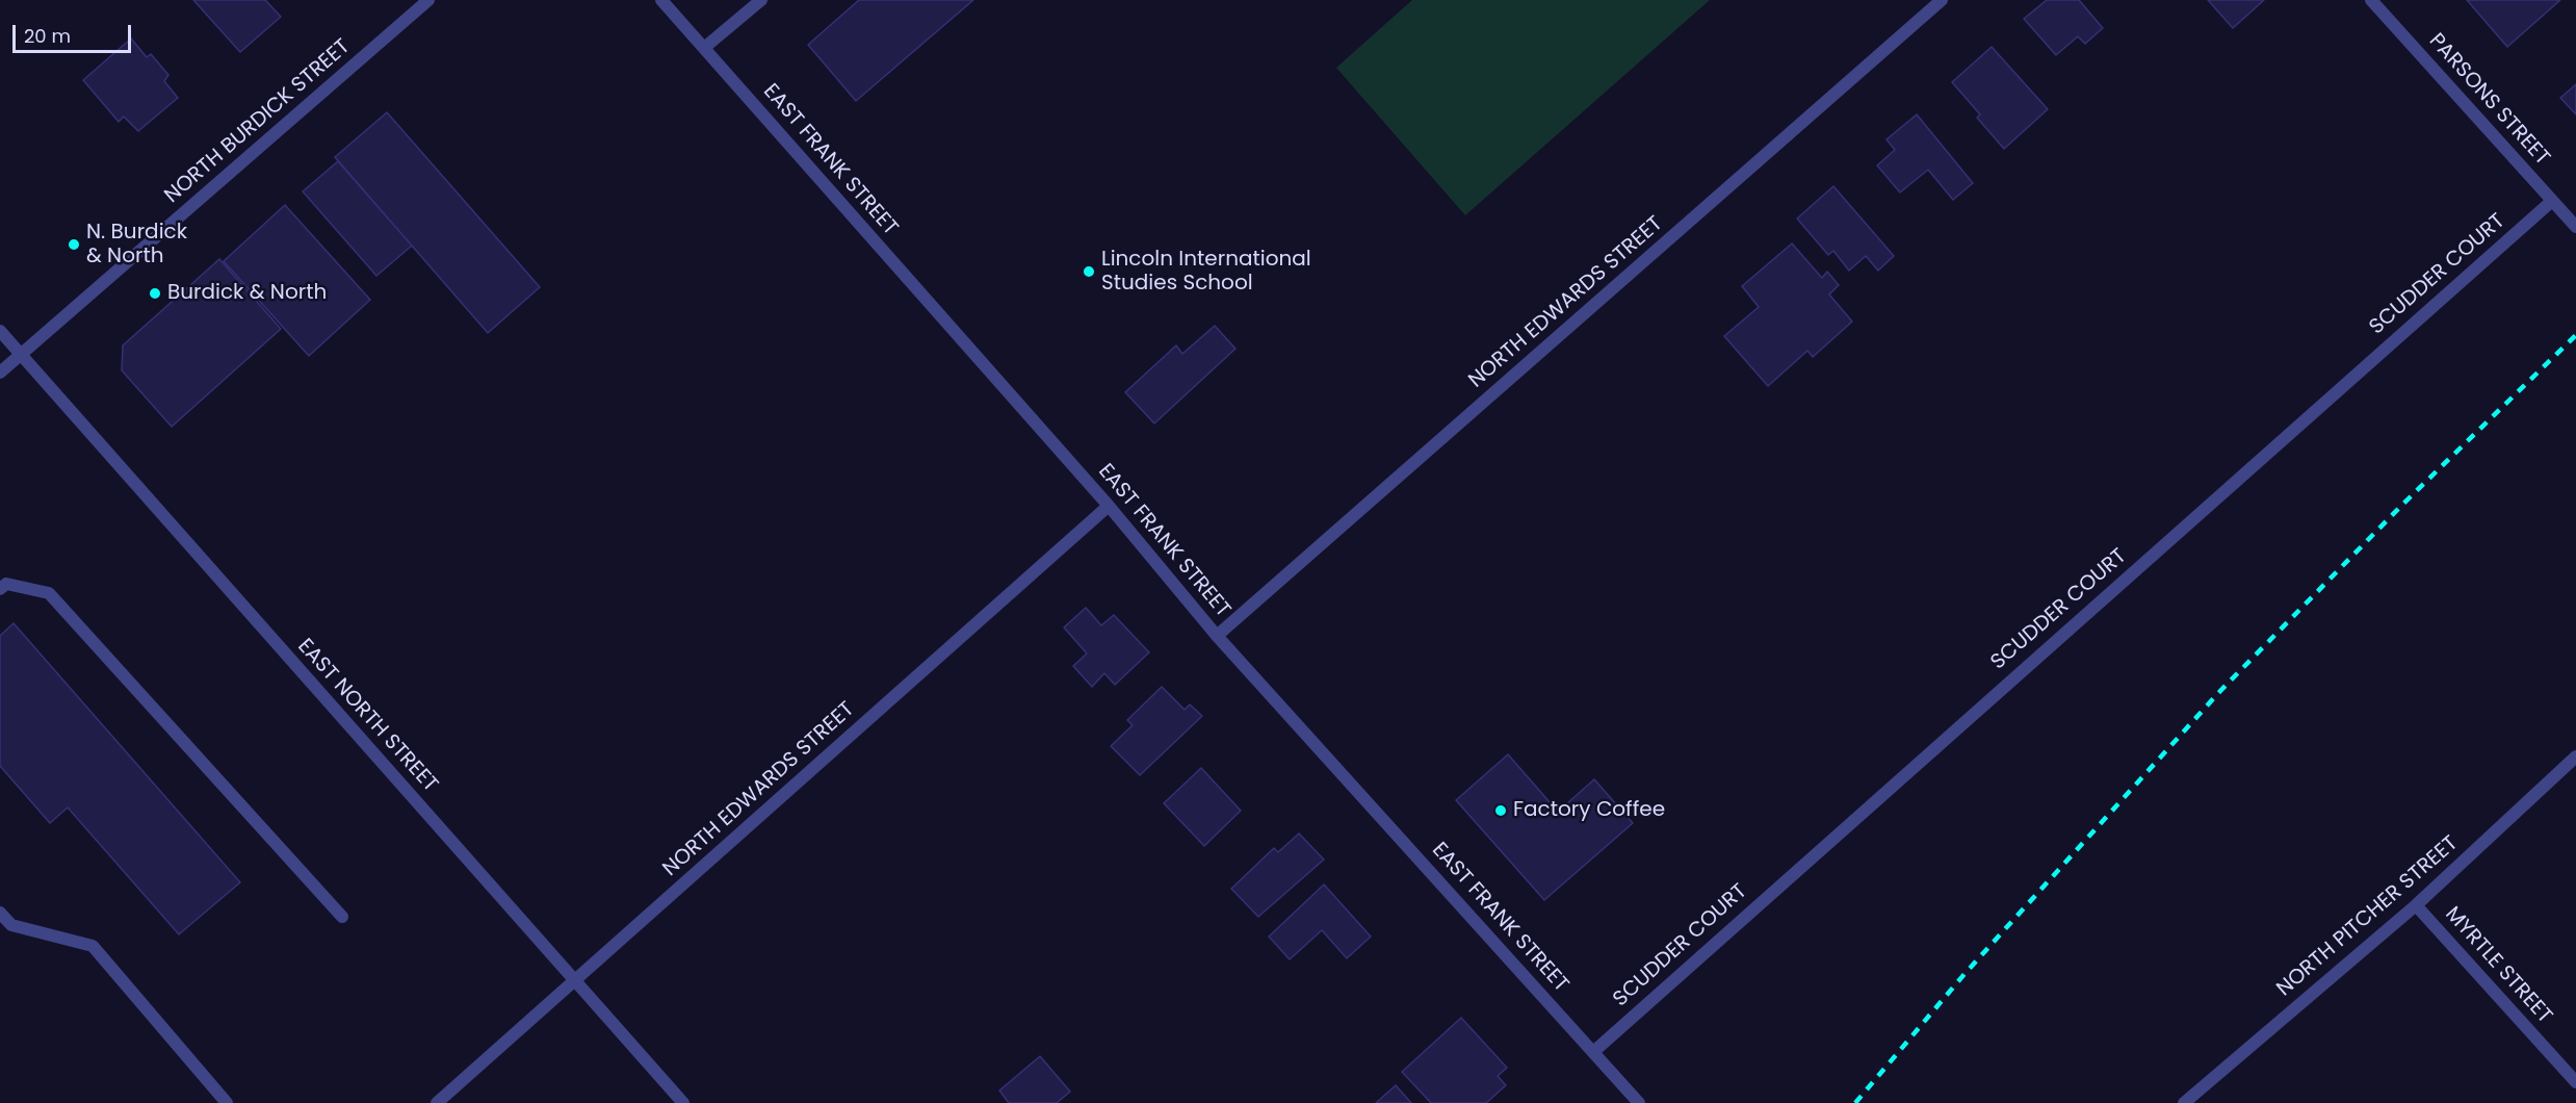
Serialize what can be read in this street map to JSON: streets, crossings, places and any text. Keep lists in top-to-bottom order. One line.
{"streets":{"street":["PARSONS STREET","NORTH BURDICK STREET","EAST FRANK STREET","SCUDDER COURT","NORTH EDWARDS STREET","EAST NORTH STREET","NORTH PITCHER STREET","MYRTLE STREET"]},"crossings":[["PARSONS STREET","SCUDDER COURT"],["NORTH BURDICK STREET","EAST NORTH STREET"],["EAST FRANK STREET","SCUDDER COURT"],["EAST FRANK STREET","NORTH EDWARDS STREET"],["NORTH EDWARDS STREET","EAST NORTH STREET"],["NORTH PITCHER STREET","MYRTLE STREET"]],"places":["N. Burdick & North","Lincoln International Studies School","Burdick & North","Factory Coffee"],"scale_bar":"20 m"}
